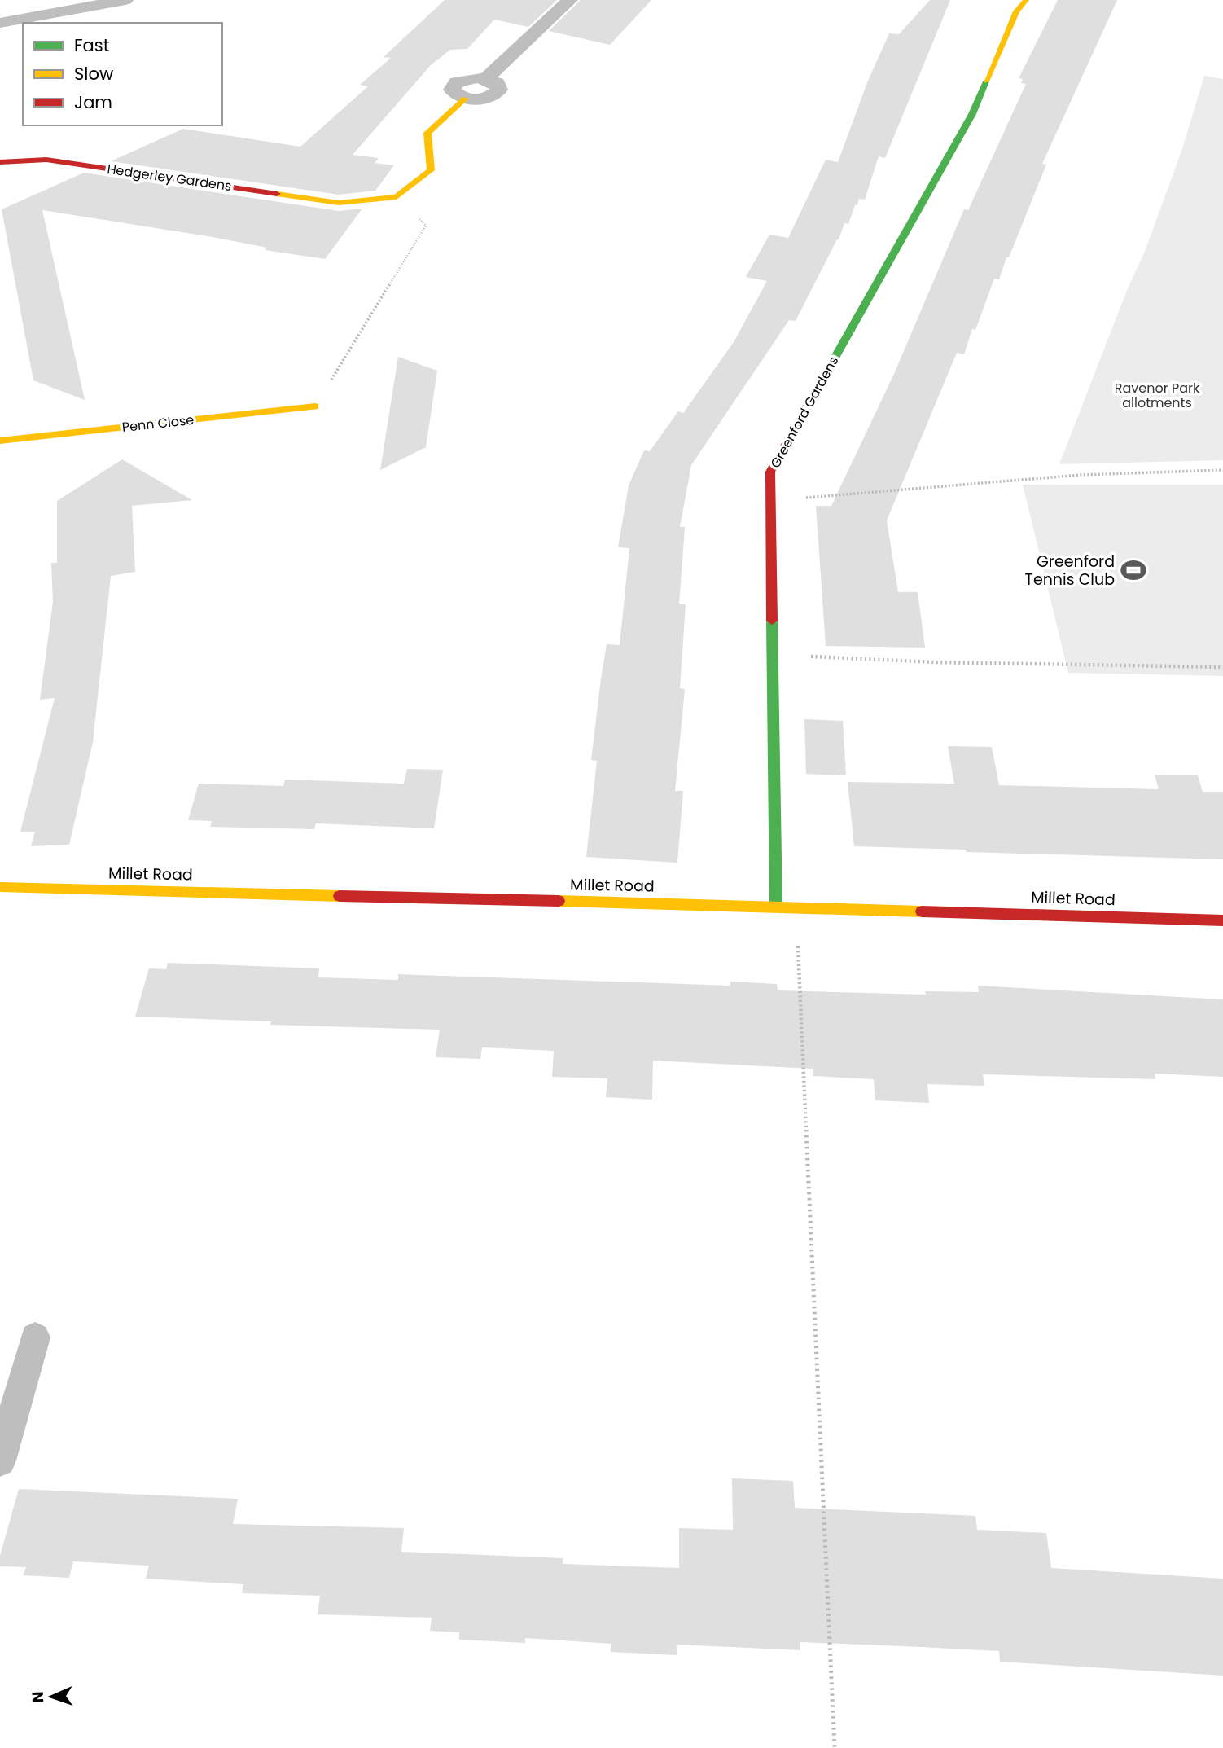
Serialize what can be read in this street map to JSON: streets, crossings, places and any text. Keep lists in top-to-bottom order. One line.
{"streets":{"street":["Hedgerley Gardens","Greenford Gardens","Penn Close","Millet Road"]},"crossings":[["Greenford Gardens","Millet Road"]],"parks":["Ravenor Park allotments"],"places":{"sports":["Greenford Tennis Club"]},"legend":["Fast","Slow","Jam"],"north":"left"}
